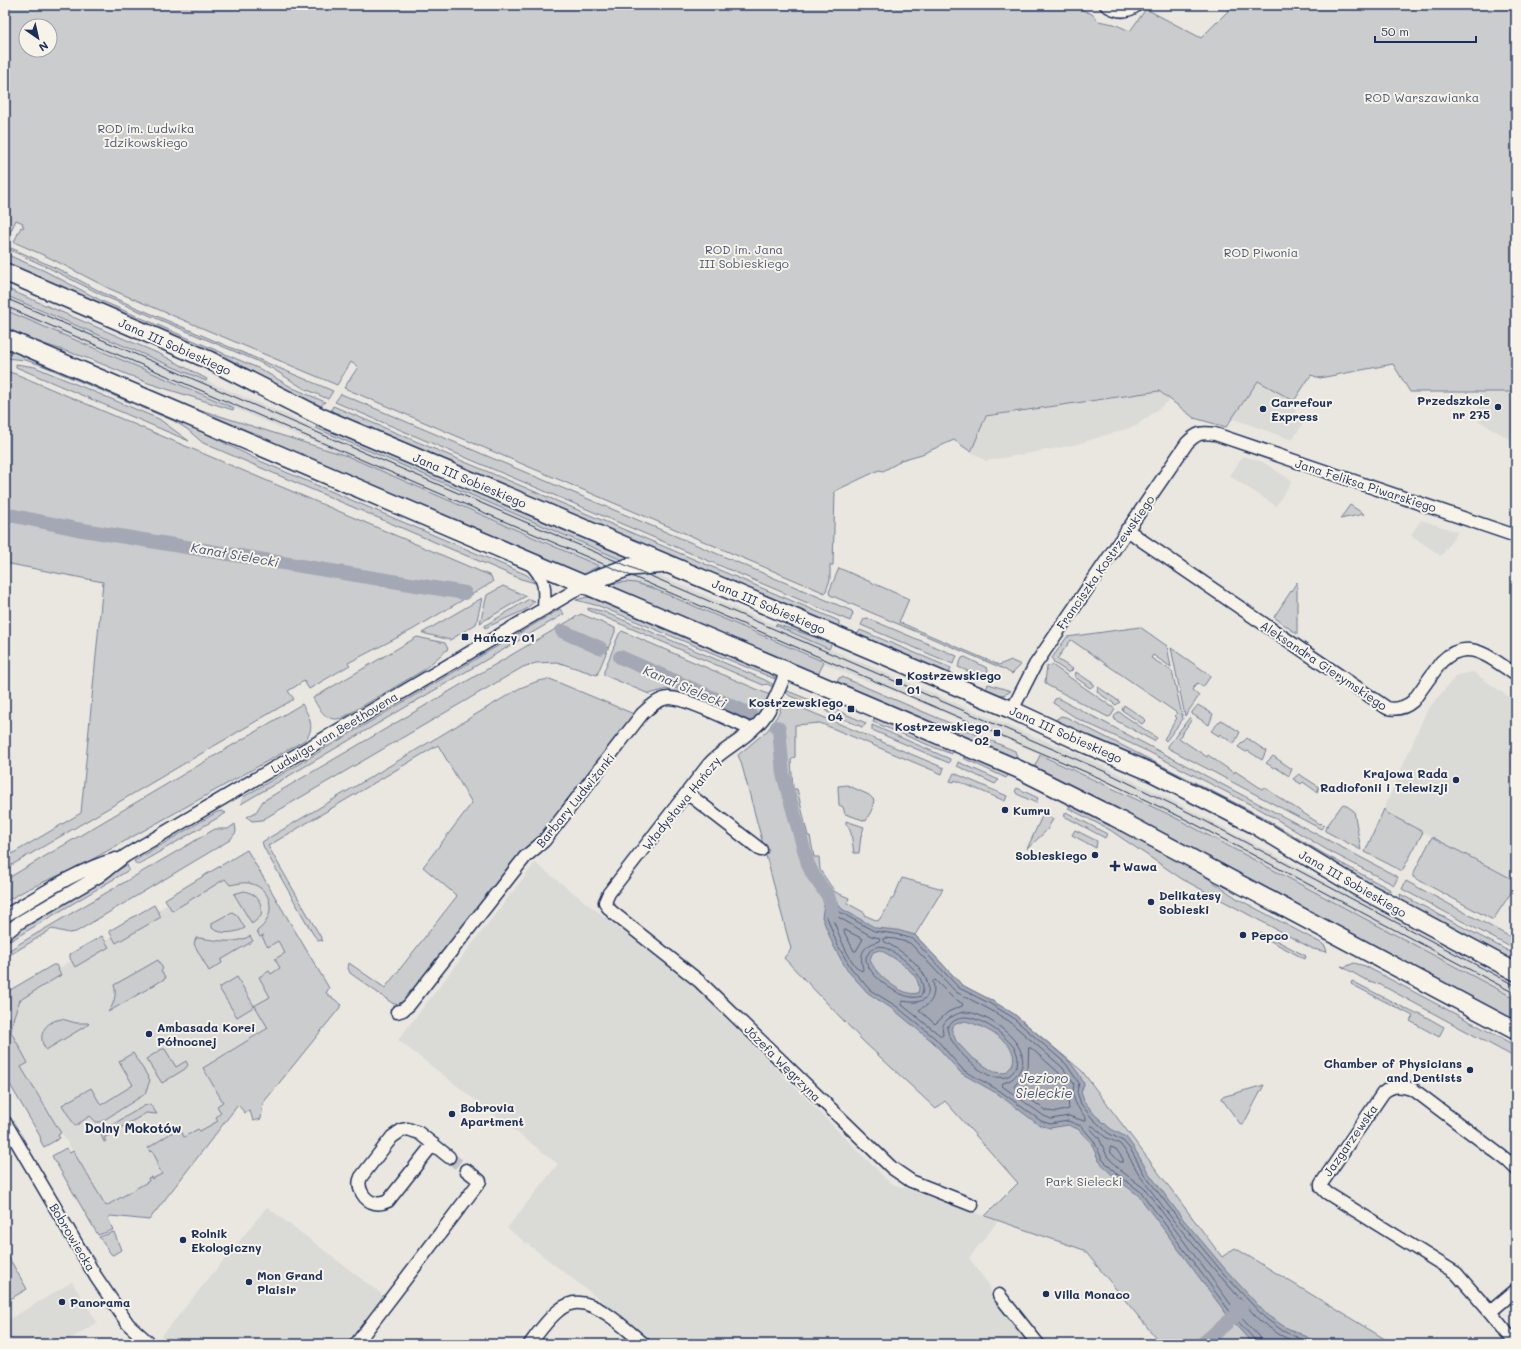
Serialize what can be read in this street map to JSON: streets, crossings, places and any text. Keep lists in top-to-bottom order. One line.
{"streets":{"main road":["Jana III Sobieskiego"],"street":["Jana Feliksa Piwarskiego","Franciszka Kostrzewskiego","Aleksandra Gierymskiego","Ludwiga van Beethovena","Barbary Ludwiżanki","Władysława Hańczy","Józefa Węgrzyna","Jazgarzewska","Bobrowiecka"]},"crossings":[["Jana III Sobieskiego","Franciszka Kostrzewskiego"],["Jana Feliksa Piwarskiego","Franciszka Kostrzewskiego"],["Franciszka Kostrzewskiego","Aleksandra Gierymskiego"],["Barbary Ludwiżanki","Władysława Hańczy"],["Władysława Hańczy","Józefa Węgrzyna"]],"districts":["Dolny Mokotów"],"water":["Kanał Sielecki","Jezioro Sieleckie"],"parks":["ROD Warszawianka","ROD im. Ludwika Idzikowskiego","ROD im. Jana III Sobieskiego","ROD Piwonia","Park Sielecki"],"places":{"other":["Przedszkole nr 275","Carrefour Express","Krajowa Rada Radiofonii i Telewizji","Kumru","Sobieskiego","Delikatesy Sobieski","Pepco","Ambasada Korei Północnej","Chamber of Physicians and Dentists","Bobrovia Apartment","Rolnik Ekologiczny","Mon Grand Plaisir","Villa Monaco","Panorama"],"transit":["Hańczy 01","Kostrzewskiego 01","Kostrzewskiego 04","Kostrzewskiego 02"],"health":["Wawa"]},"scale_bar":"50 m","north":"bottom right"}
